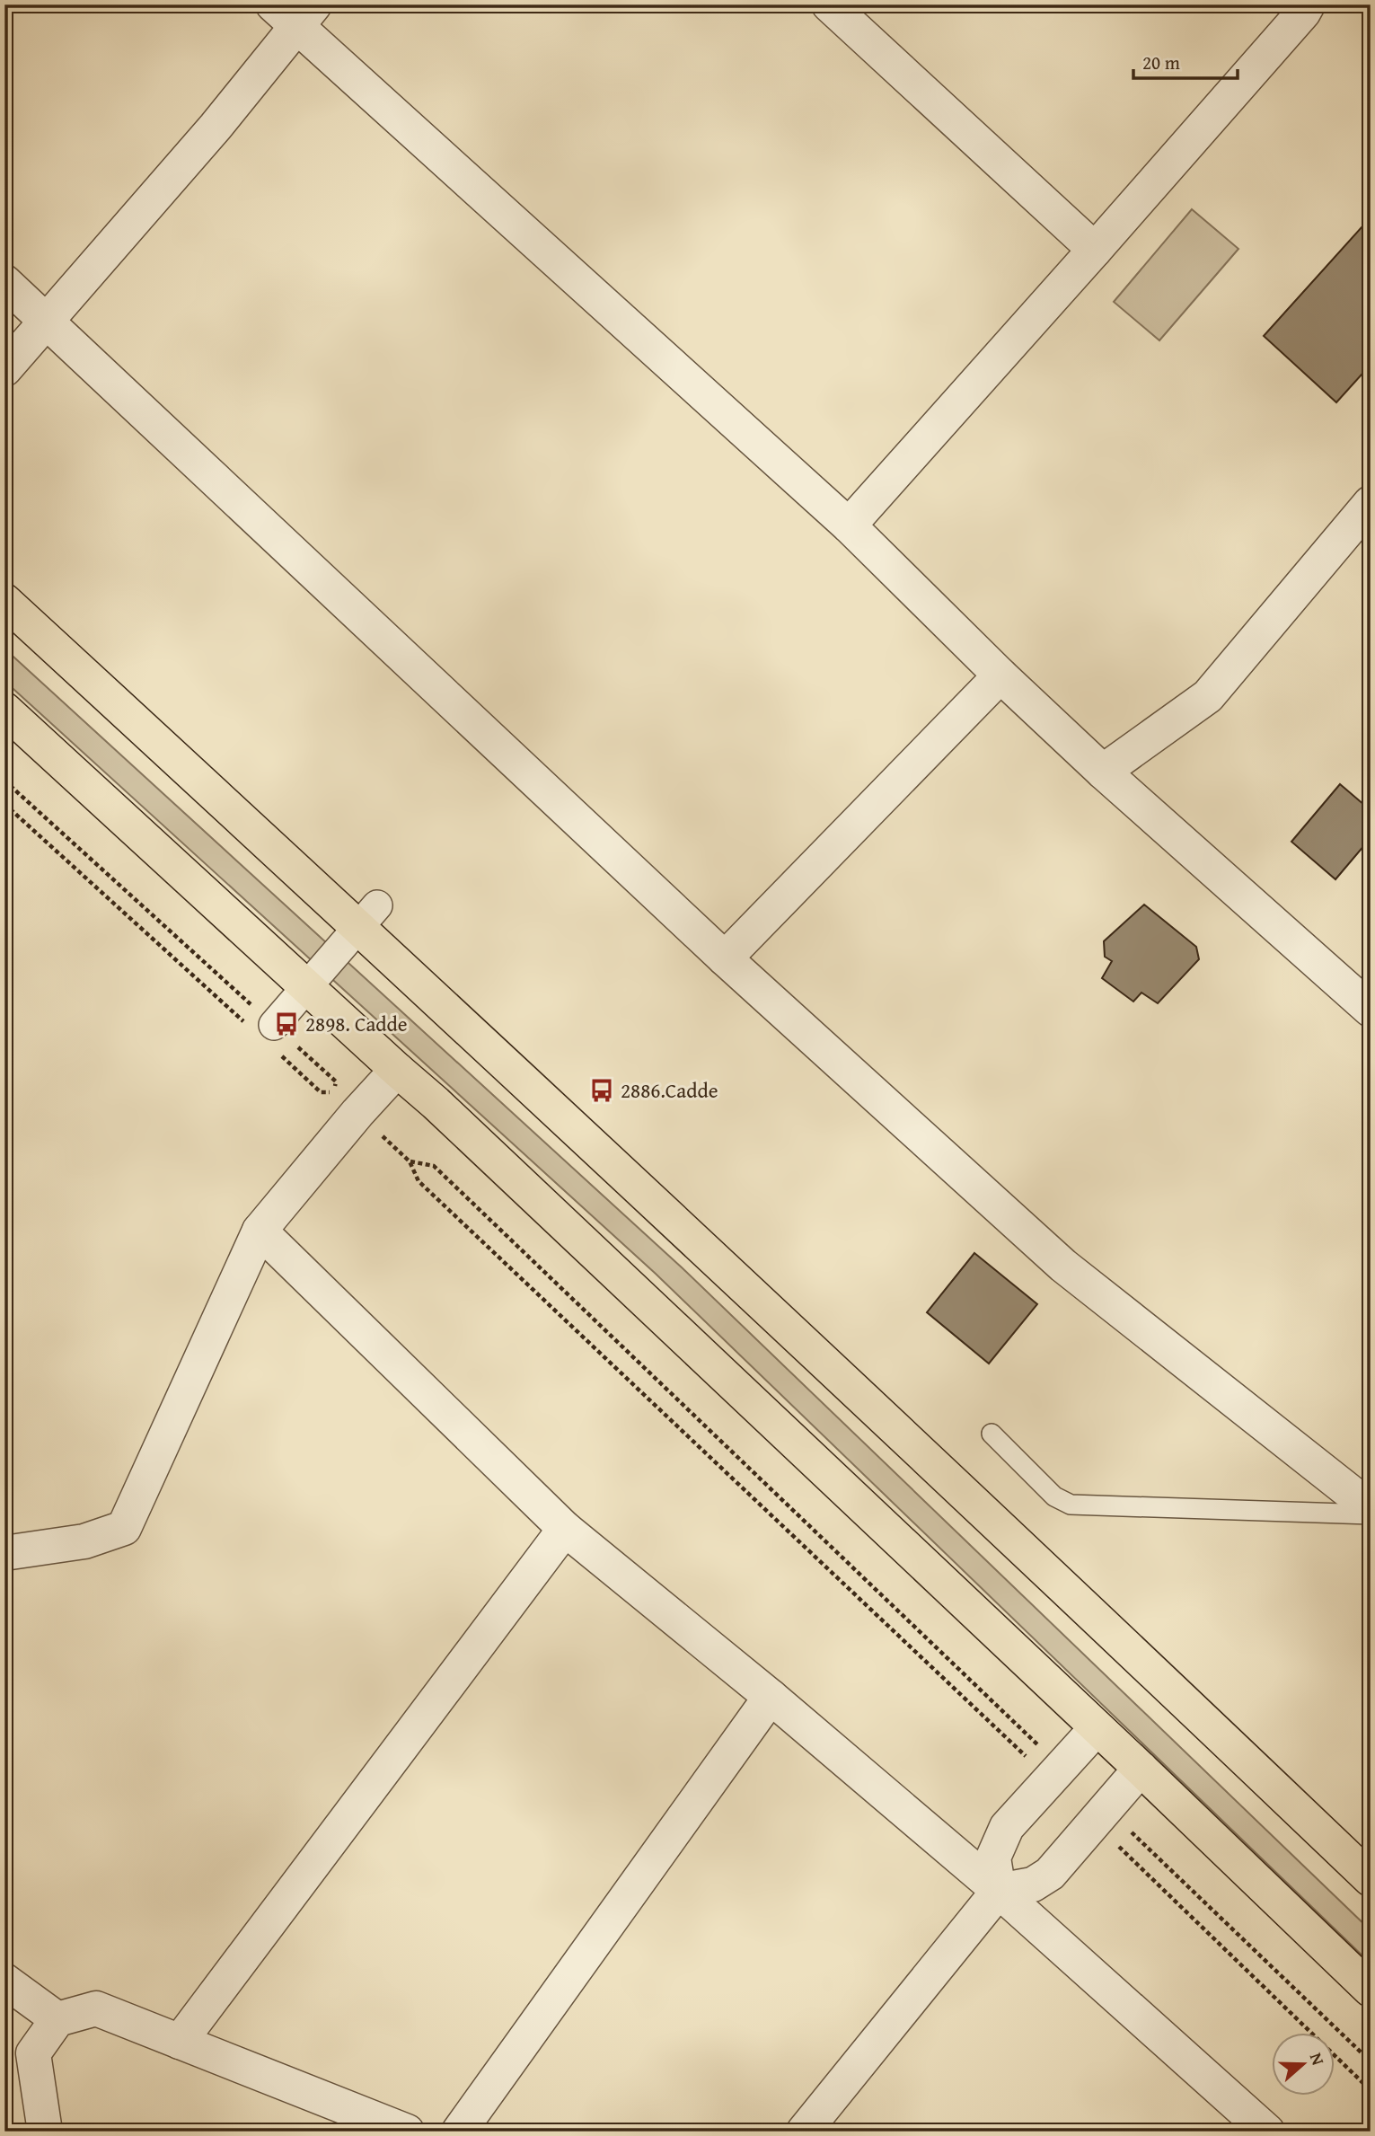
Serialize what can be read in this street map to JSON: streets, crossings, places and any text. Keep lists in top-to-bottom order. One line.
{"places":{"bus stop":["2898. Cadde","2886.Cadde"]},"scale_bar":"20 m","north":"right"}
